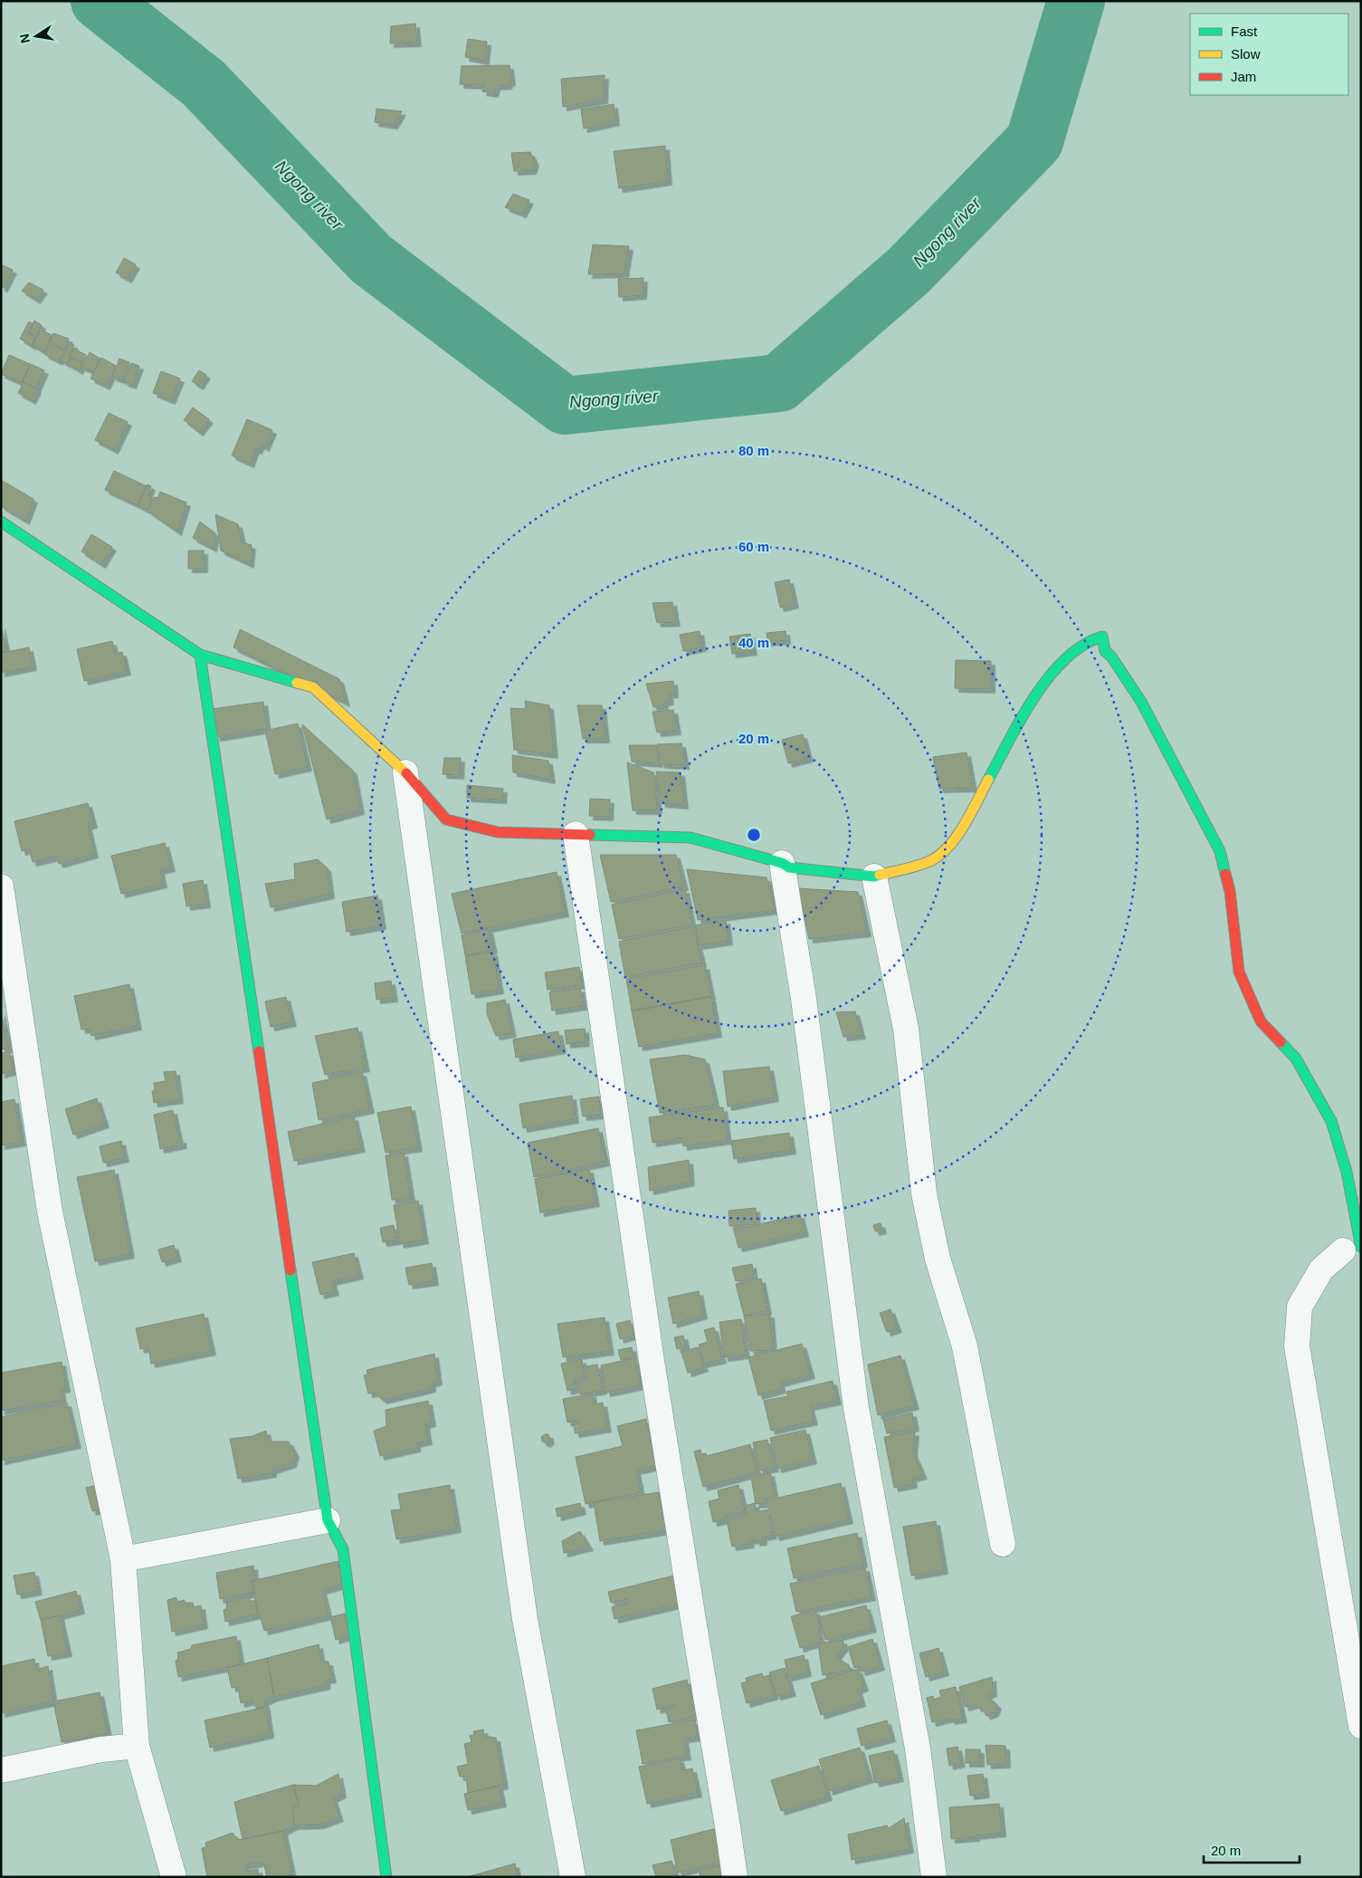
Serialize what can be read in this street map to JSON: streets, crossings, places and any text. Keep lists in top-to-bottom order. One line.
{"water":["Ngong river"],"legend":["Fast","Slow","Jam"],"scale_bar":"20 m","north":"left","rings":["80 m","60 m","40 m","20 m"]}
